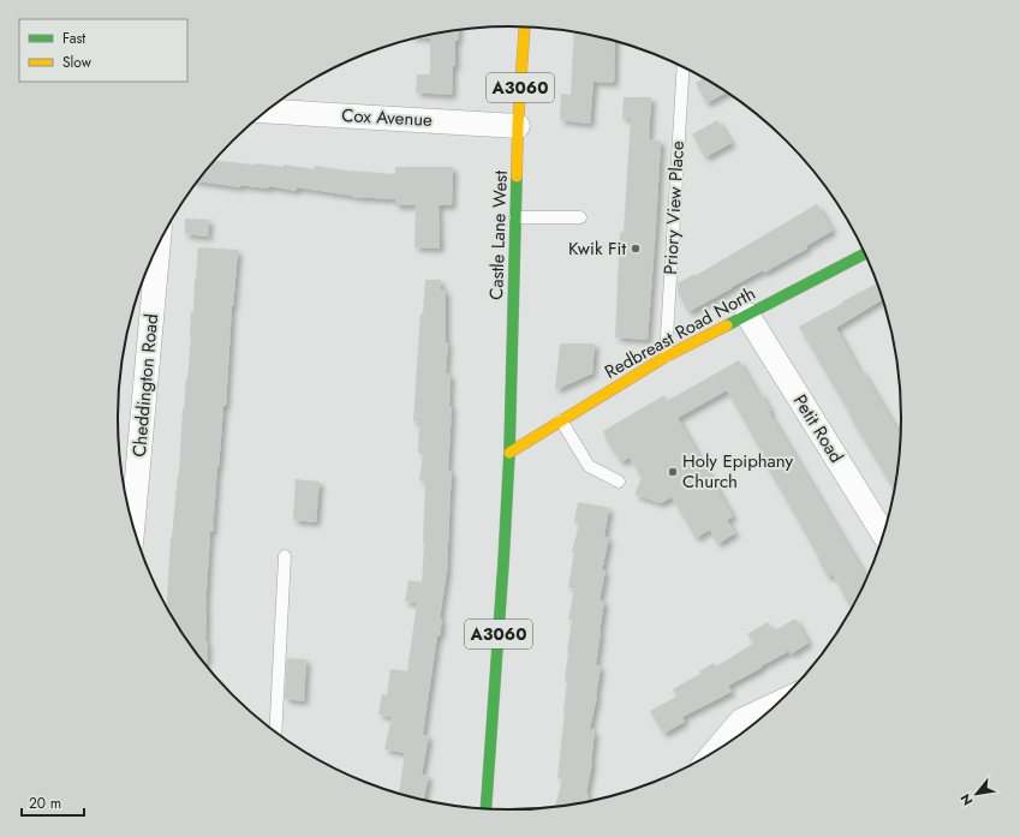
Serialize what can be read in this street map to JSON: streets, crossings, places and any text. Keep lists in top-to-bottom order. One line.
{"streets":{"main road":["A3060","Castle Lane West","Redbreast Road North"],"street":["Cox Avenue","Cheddington Road","Petit Road"],"lane":["Priory View Place"]},"crossings":[["Cox Avenue","Castle Lane West"],["Priory View Place","Redbreast Road North"],["Castle Lane West","Redbreast Road North"],["Redbreast Road North","Petit Road"]],"places":["Kwik Fit","Holy Epiphany Church"],"legend":["Fast","Slow"],"scale_bar":"20 m","north":"bottom left"}
